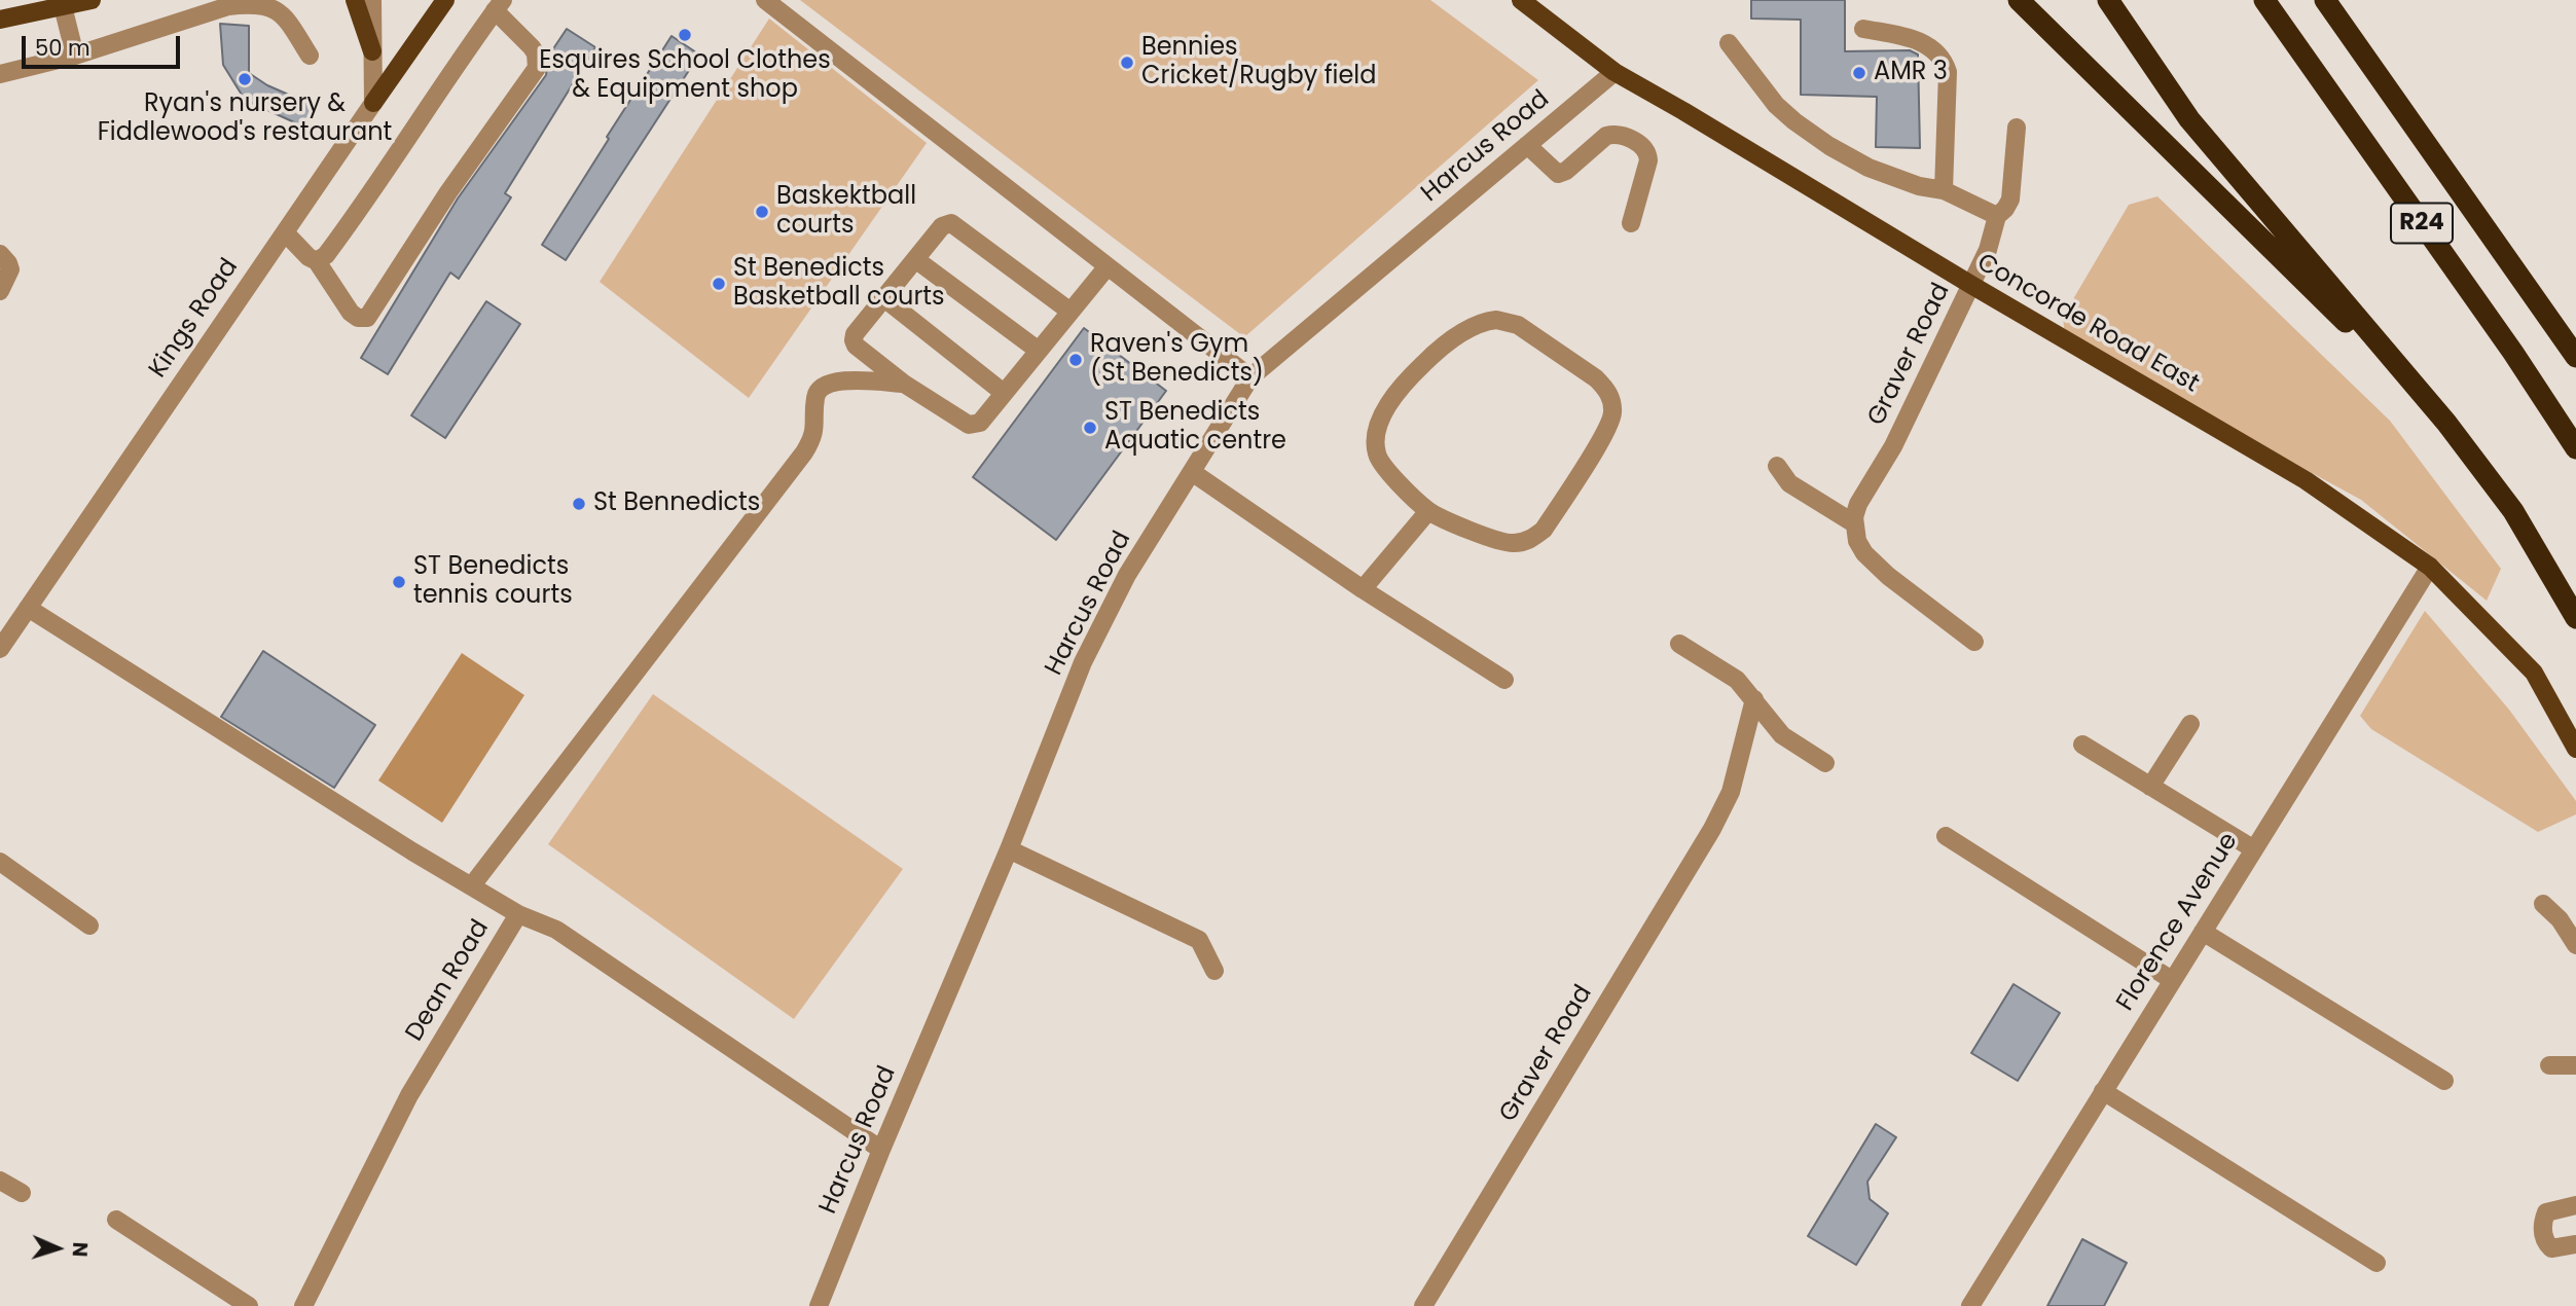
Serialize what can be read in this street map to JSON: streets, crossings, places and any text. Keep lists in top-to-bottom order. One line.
{"streets":{"highway":["R24"],"main road":["Concorde Road East"],"street":["Harcus Road","Kings Road","Graver Road","Florence Avenue","Dean Road"]},"crossings":[["Harcus Road","Concorde Road East"],["Harcus Road","Dean Road"],["Concorde Road East","Graver Road"],["Concorde Road East","Florence Avenue"]],"places":["Esquires School Clothes & Equipment shop","Bennies Cricket/Rugby field","AMR 3","Ryan's nursery & Fiddlewood's restaurant","Baskektball courts","St Benedicts Basketball courts","Raven's Gym (St Benedicts)","ST Benedicts Aquatic centre","St Bennedicts","ST Benedicts tennis courts"],"scale_bar":"50 m","north":"right"}
